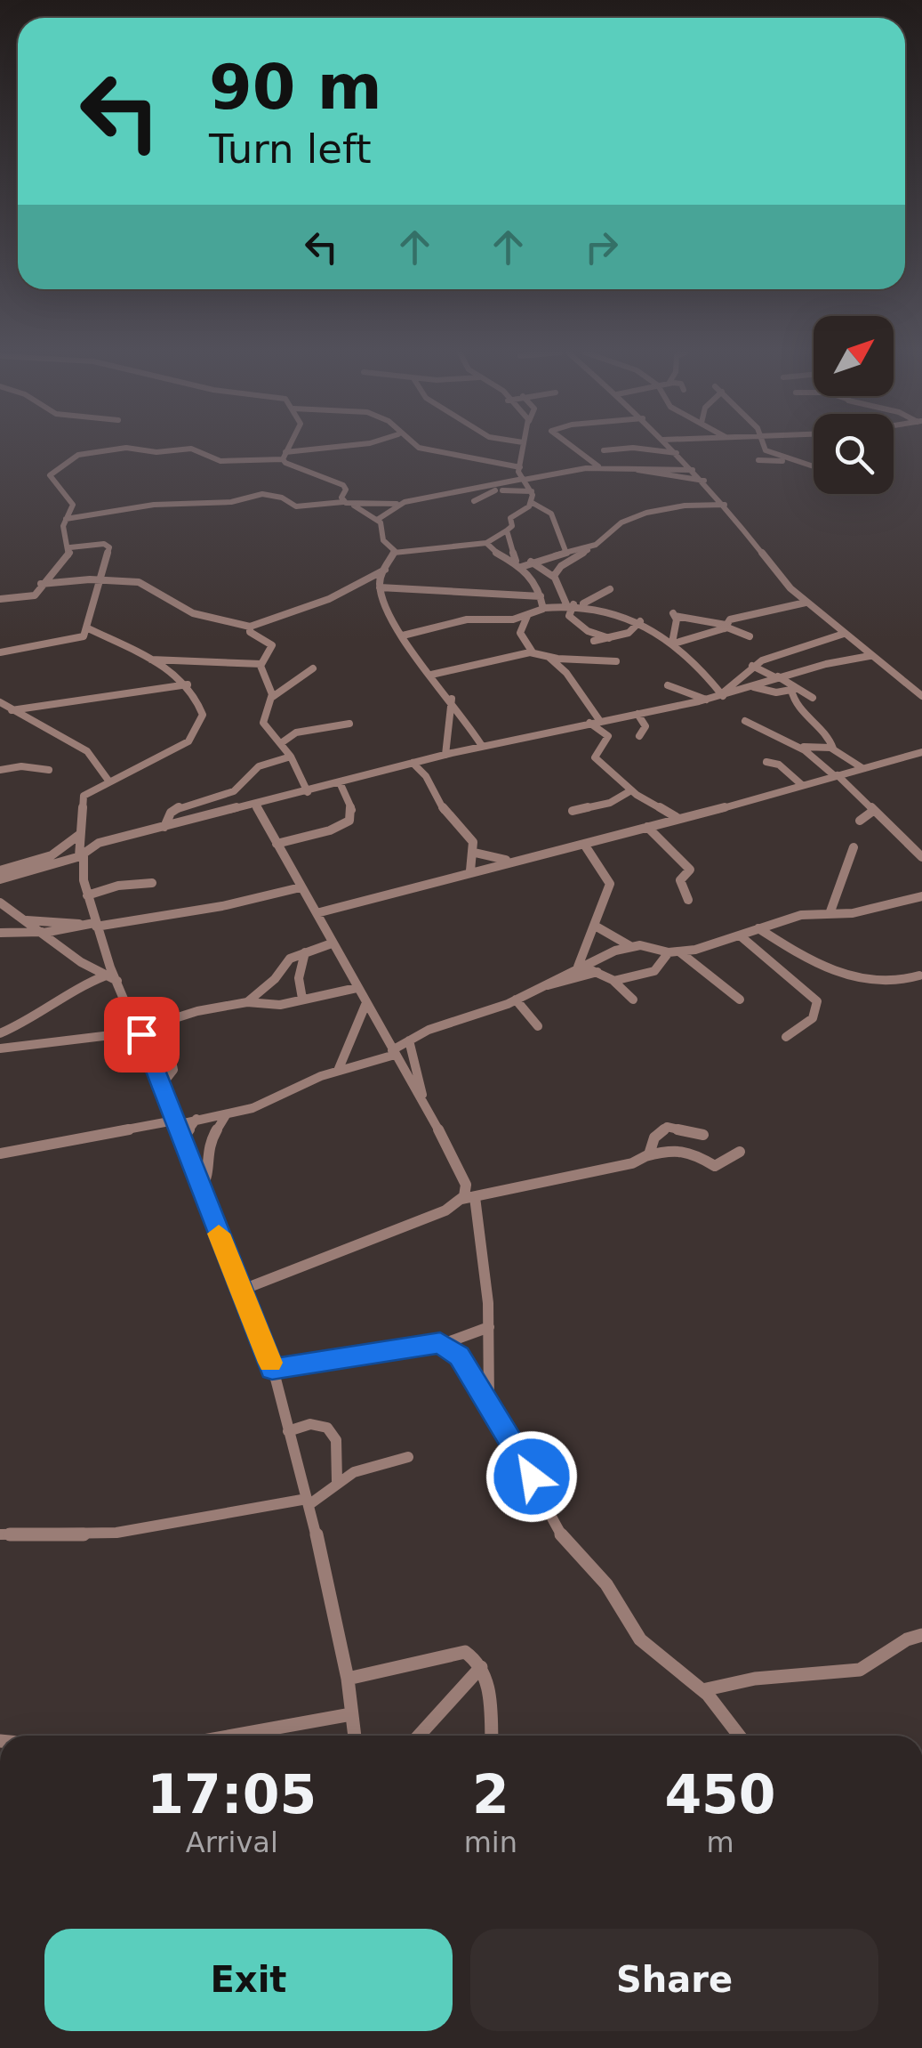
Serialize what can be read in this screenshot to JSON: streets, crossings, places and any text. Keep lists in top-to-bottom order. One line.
{"north":"top right","page":{"turn":["90 m","Turn left"],"eta":["17:05","Arrival","2","min","450","m"],"buttons":["Exit","Share"]}}
